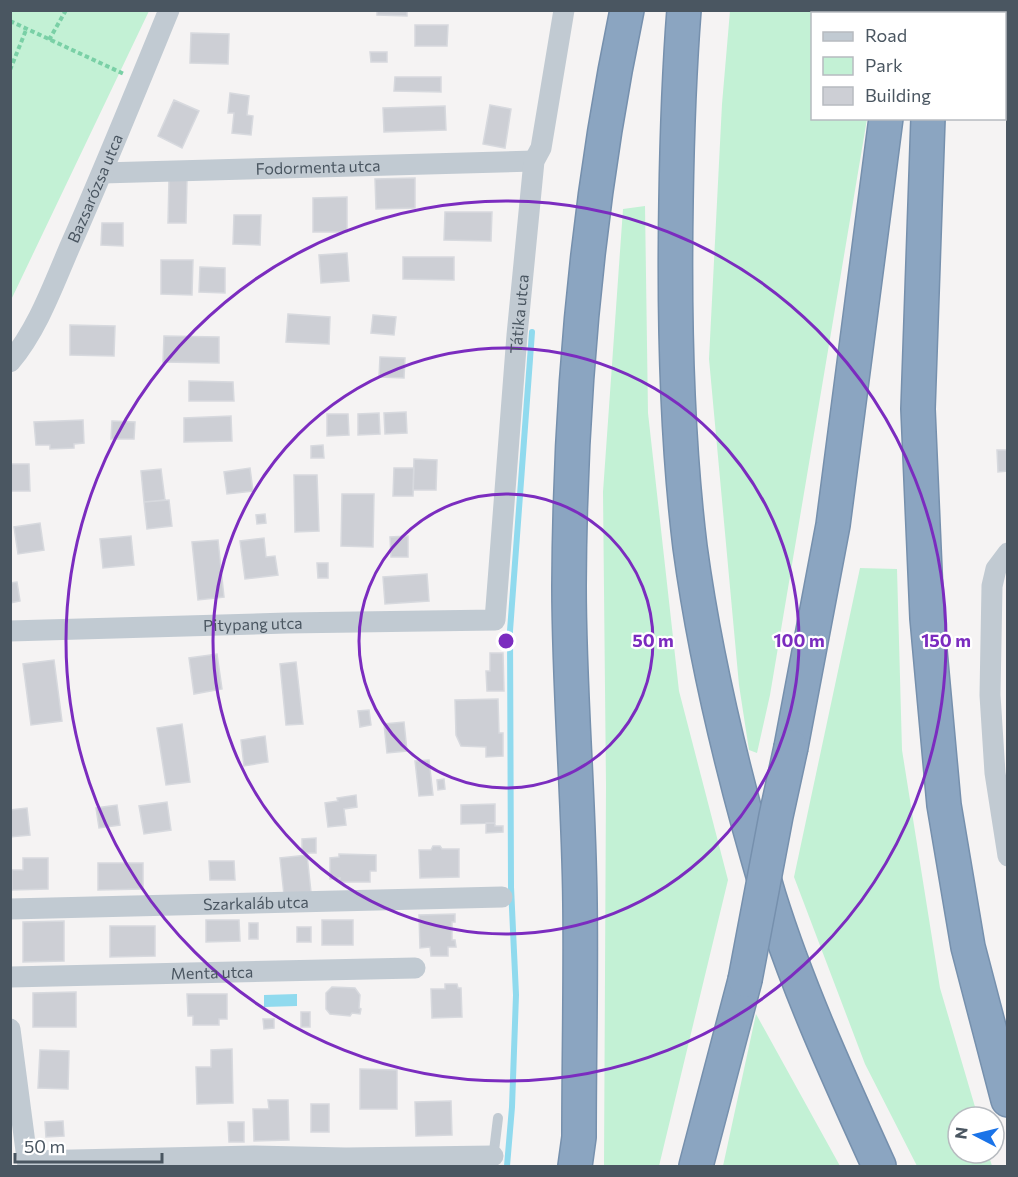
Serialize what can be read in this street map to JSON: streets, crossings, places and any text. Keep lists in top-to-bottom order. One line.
{"streets":{"street":["Fodormenta utca","Bazsarózsa utca","Tátika utca","Pitypang utca","Szarkaláb utca","Menta utca"]},"crossings":[["Fodormenta utca","Bazsarózsa utca"],["Fodormenta utca","Tátika utca"],["Tátika utca","Pitypang utca"]],"legend":["Road","Park","Building"],"scale_bar":"50 m","north":"left","rings":["50 m","100 m","150 m"]}
